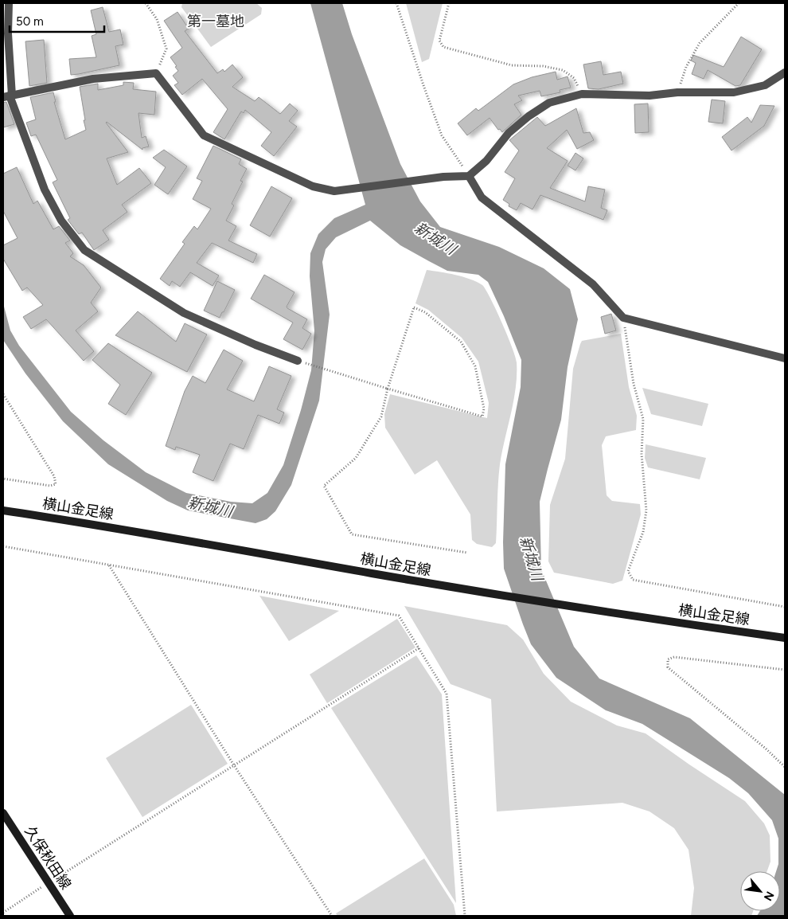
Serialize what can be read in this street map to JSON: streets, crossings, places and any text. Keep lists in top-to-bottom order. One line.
{"streets":{"street":["横山金足線","久保秋田線"]},"water":["新城川"],"parks":["第一墓地"],"scale_bar":"50 m","north":"bottom right"}
